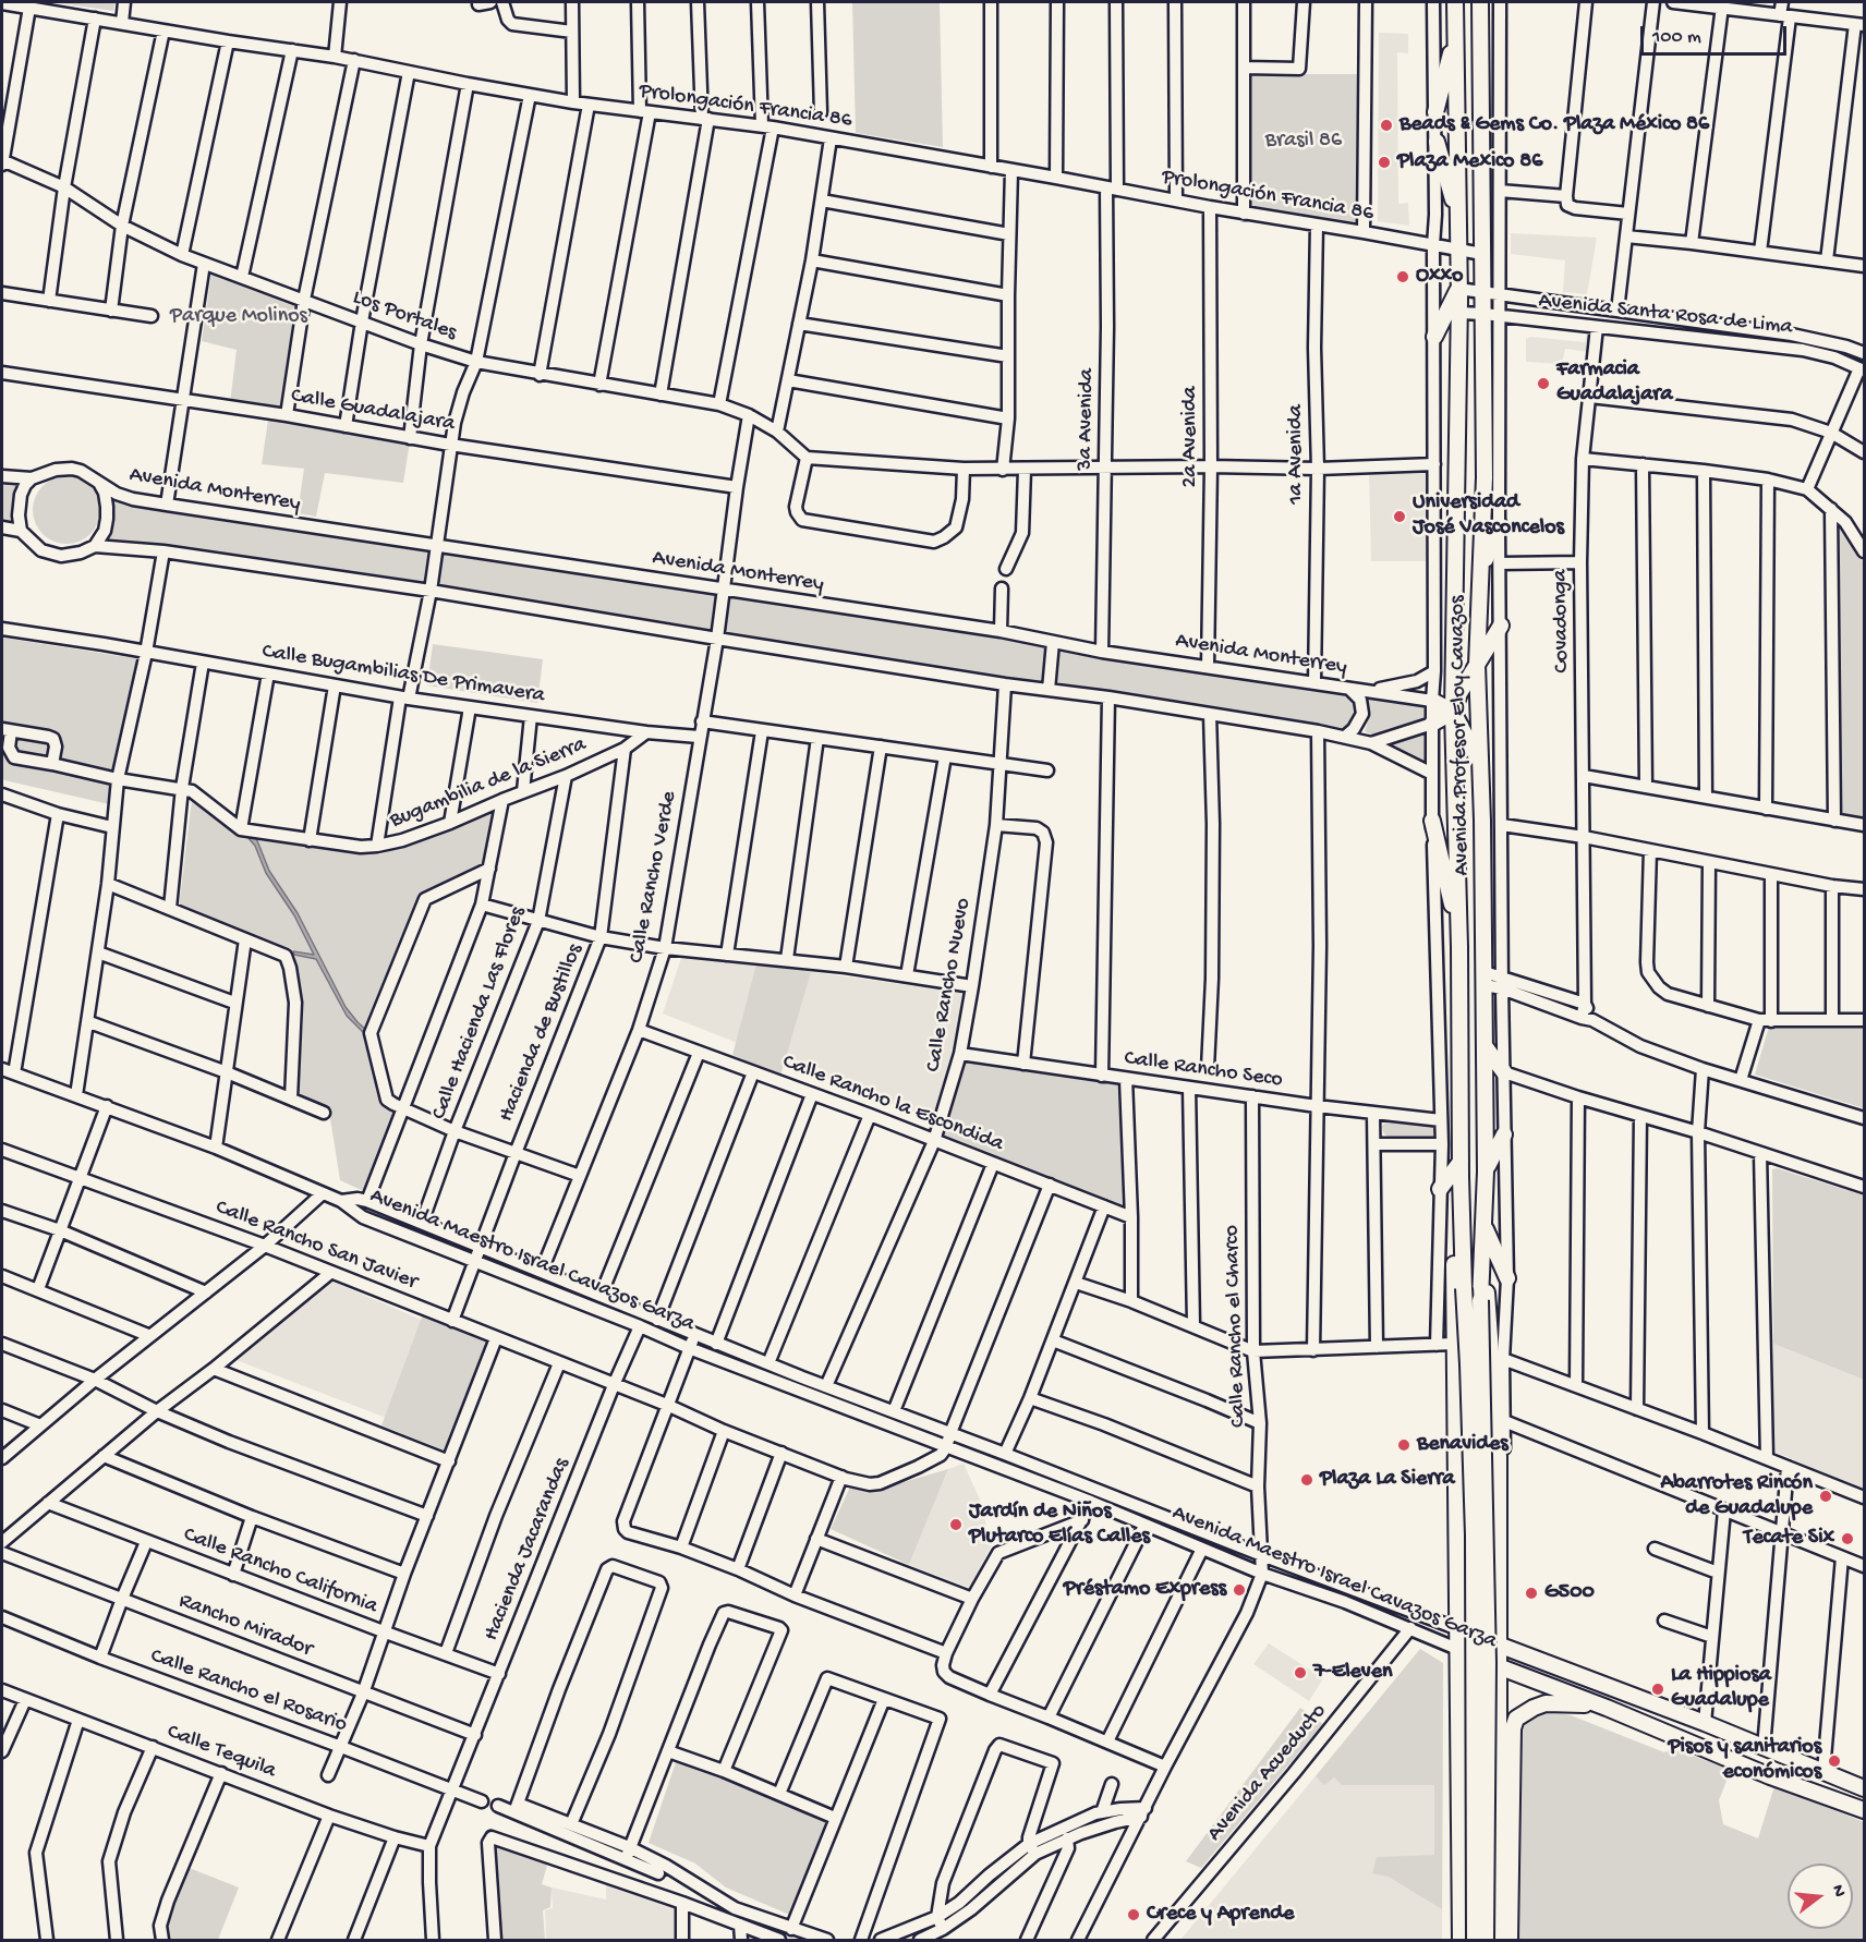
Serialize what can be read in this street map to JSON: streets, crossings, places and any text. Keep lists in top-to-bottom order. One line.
{"streets":{"main road":["Avenida Profesor Eloy Cavazos","Avenida Maestro Israel Cavazos Garza"],"street":["Prolongación Francia 86","Avenida Santa Rosa de Lima","Los Portales","Calle Guadalajara","3a Avenida","2a Avenida","1a Avenida","Avenida Monterrey","Covadonga","Calle Bugambilias De Primavera","Bugambilia de la Sierra","Calle Rancho Verde","Calle Rancho Nuevo","Calle Hacienda Las Flores","Hacienda de Bustillos","Calle Rancho Seco","Calle Rancho la Escondida","Calle Rancho San Javier","Calle Rancho el Charco","Hacienda Jacarandas","Calle Rancho California","Rancho Mirador","Calle Rancho el Rosario","Calle Tequila","Avenida Acueducto"]},"crossings":[["Prolongación Francia 86","3a Avenida"],["Prolongación Francia 86","2a Avenida"],["Prolongación Francia 86","1a Avenida"],["Prolongación Francia 86","Avenida Profesor Eloy Cavazos"],["Avenida Santa Rosa de Lima","Covadonga"],["Avenida Santa Rosa de Lima","Avenida Profesor Eloy Cavazos"],["Los Portales","Calle Rancho Verde"],["Calle Guadalajara","Calle Rancho Verde"],["3a Avenida","Avenida Monterrey"],["2a Avenida","Avenida Monterrey"],["1a Avenida","Avenida Monterrey"],["Avenida Monterrey","Calle Rancho Verde"],["Calle Bugambilias De Primavera","Bugambilia de la Sierra"],["Calle Bugambilias De Primavera","Calle Rancho Verde"],["Avenida Profesor Eloy Cavazos","Avenida Maestro Israel Cavazos Garza"],["Bugambilia de la Sierra","Calle Hacienda Las Flores"],["Bugambilia de la Sierra","Hacienda de Bustillos"],["Calle Rancho Verde","Calle Rancho la Escondida"],["Calle Rancho Verde","Avenida Maestro Israel Cavazos Garza"],["Calle Rancho Nuevo","Calle Rancho Seco"],["Calle Rancho Nuevo","Calle Rancho la Escondida"],["Calle Rancho Nuevo","Avenida Maestro Israel Cavazos Garza"],["Calle Hacienda Las Flores","Avenida Maestro Israel Cavazos Garza"],["Hacienda de Bustillos","Calle Rancho San Javier"],["Hacienda de Bustillos","Avenida Maestro Israel Cavazos Garza"],["Calle Rancho Seco","Calle Rancho el Charco"],["Calle Rancho San Javier","Avenida Maestro Israel Cavazos Garza"],["Calle Rancho San Javier","Hacienda Jacarandas"],["Avenida Maestro Israel Cavazos Garza","Calle Rancho el Charco"],["Avenida Maestro Israel Cavazos Garza","Hacienda Jacarandas"],["Avenida Maestro Israel Cavazos Garza","Avenida Acueducto"],["Hacienda Jacarandas","Calle Rancho California"],["Hacienda Jacarandas","Rancho Mirador"],["Hacienda Jacarandas","Calle Rancho el Rosario"],["Hacienda Jacarandas","Calle Tequila"]],"parks":["Brasil 86","Parque Molinos"],"places":["Beads & Gems Co. Plaza México 86","Plaza Mexico 86","Oxxo","Farmacia Guadalajara","Universidad José Vasconcelos","Benavides","Plaza La Sierra","Abarrotes Rincón de Guadalupe","Jardín de Niños Plutarco Elías Calles","Tecate Six","Préstamo Express","G500","7-Eleven","La Hippiosa Guadalupe","Pisos y sanitarios económicos","Crece y Aprende"],"scale_bar":"100 m","north":"right"}
